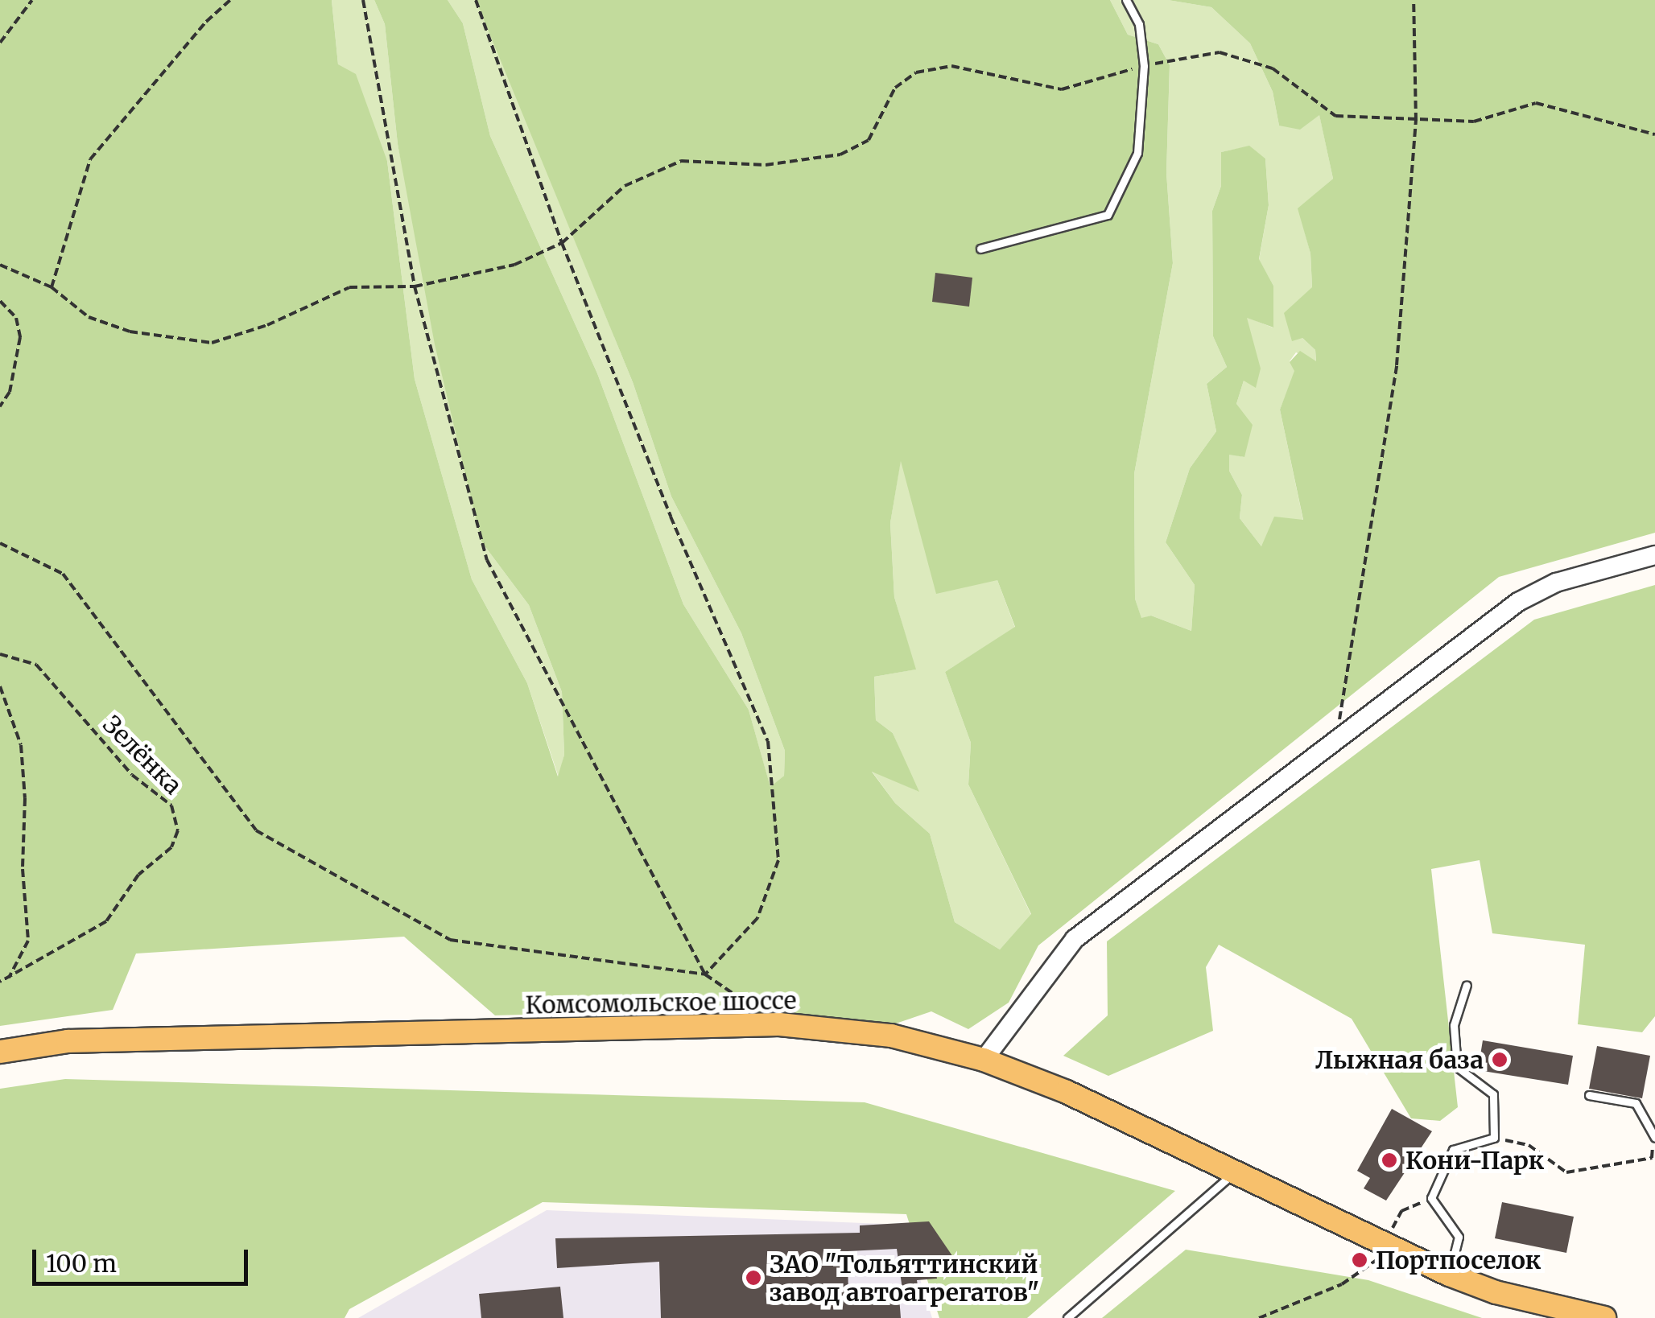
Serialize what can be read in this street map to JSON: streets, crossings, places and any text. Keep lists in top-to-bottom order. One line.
{"streets":{"main road":["Комсомольское шоссе"],"path":["Зелёнка"]},"places":["Лыжная база","Кони-Парк","Портпоселок","ЗАО \"Тольяттинский завод автоагрегатов\""],"scale_bar":"100 m"}
